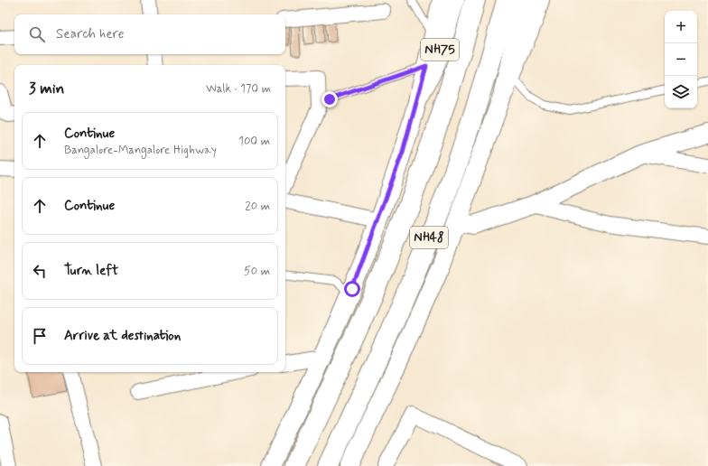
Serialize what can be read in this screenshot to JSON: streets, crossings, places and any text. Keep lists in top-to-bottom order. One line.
{"streets":{"highway":["NH75","NH48"]},"page":{"map_buttons":["+","−"],"search":"Search here","heading":["3 min","Walk · 170 m"],"list":[["Continue","Bangalore-Mangalore Highway","100 m"],["Continue","20 m"],["Turn left","50 m"],"Arrive at destination"]}}
